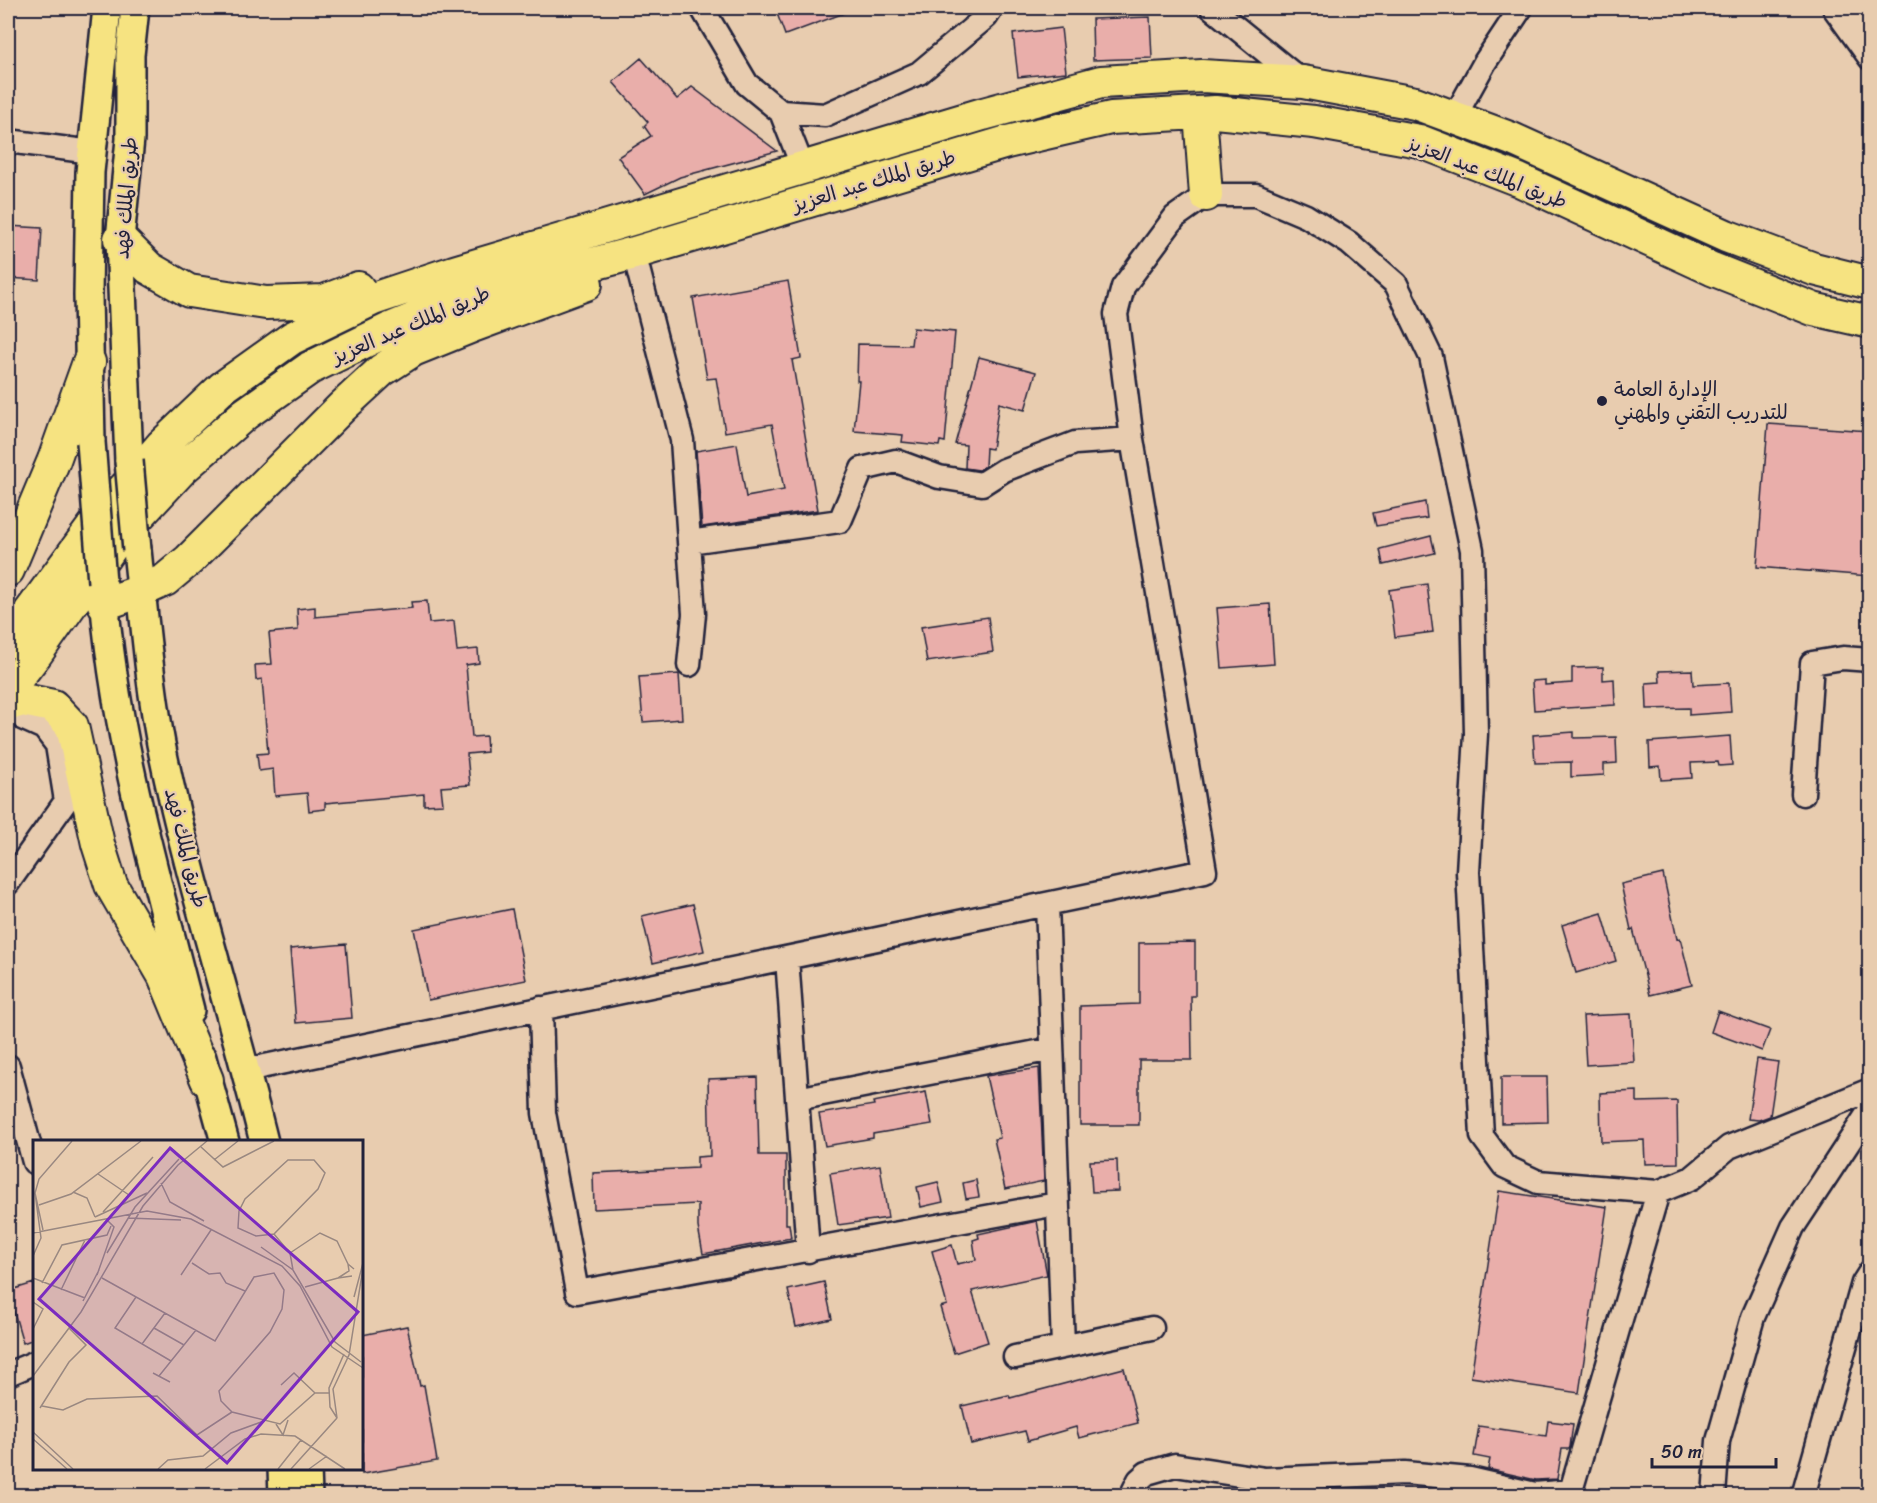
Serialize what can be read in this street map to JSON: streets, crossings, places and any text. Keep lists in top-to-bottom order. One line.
{"streets":{"highway":["طريق الملك عبد العزيز"],"main road":["طريق الملك فهد"]},"places":["الإدارة العامة للتدريب التقني والمهني"],"scale_bar":"50 m"}
